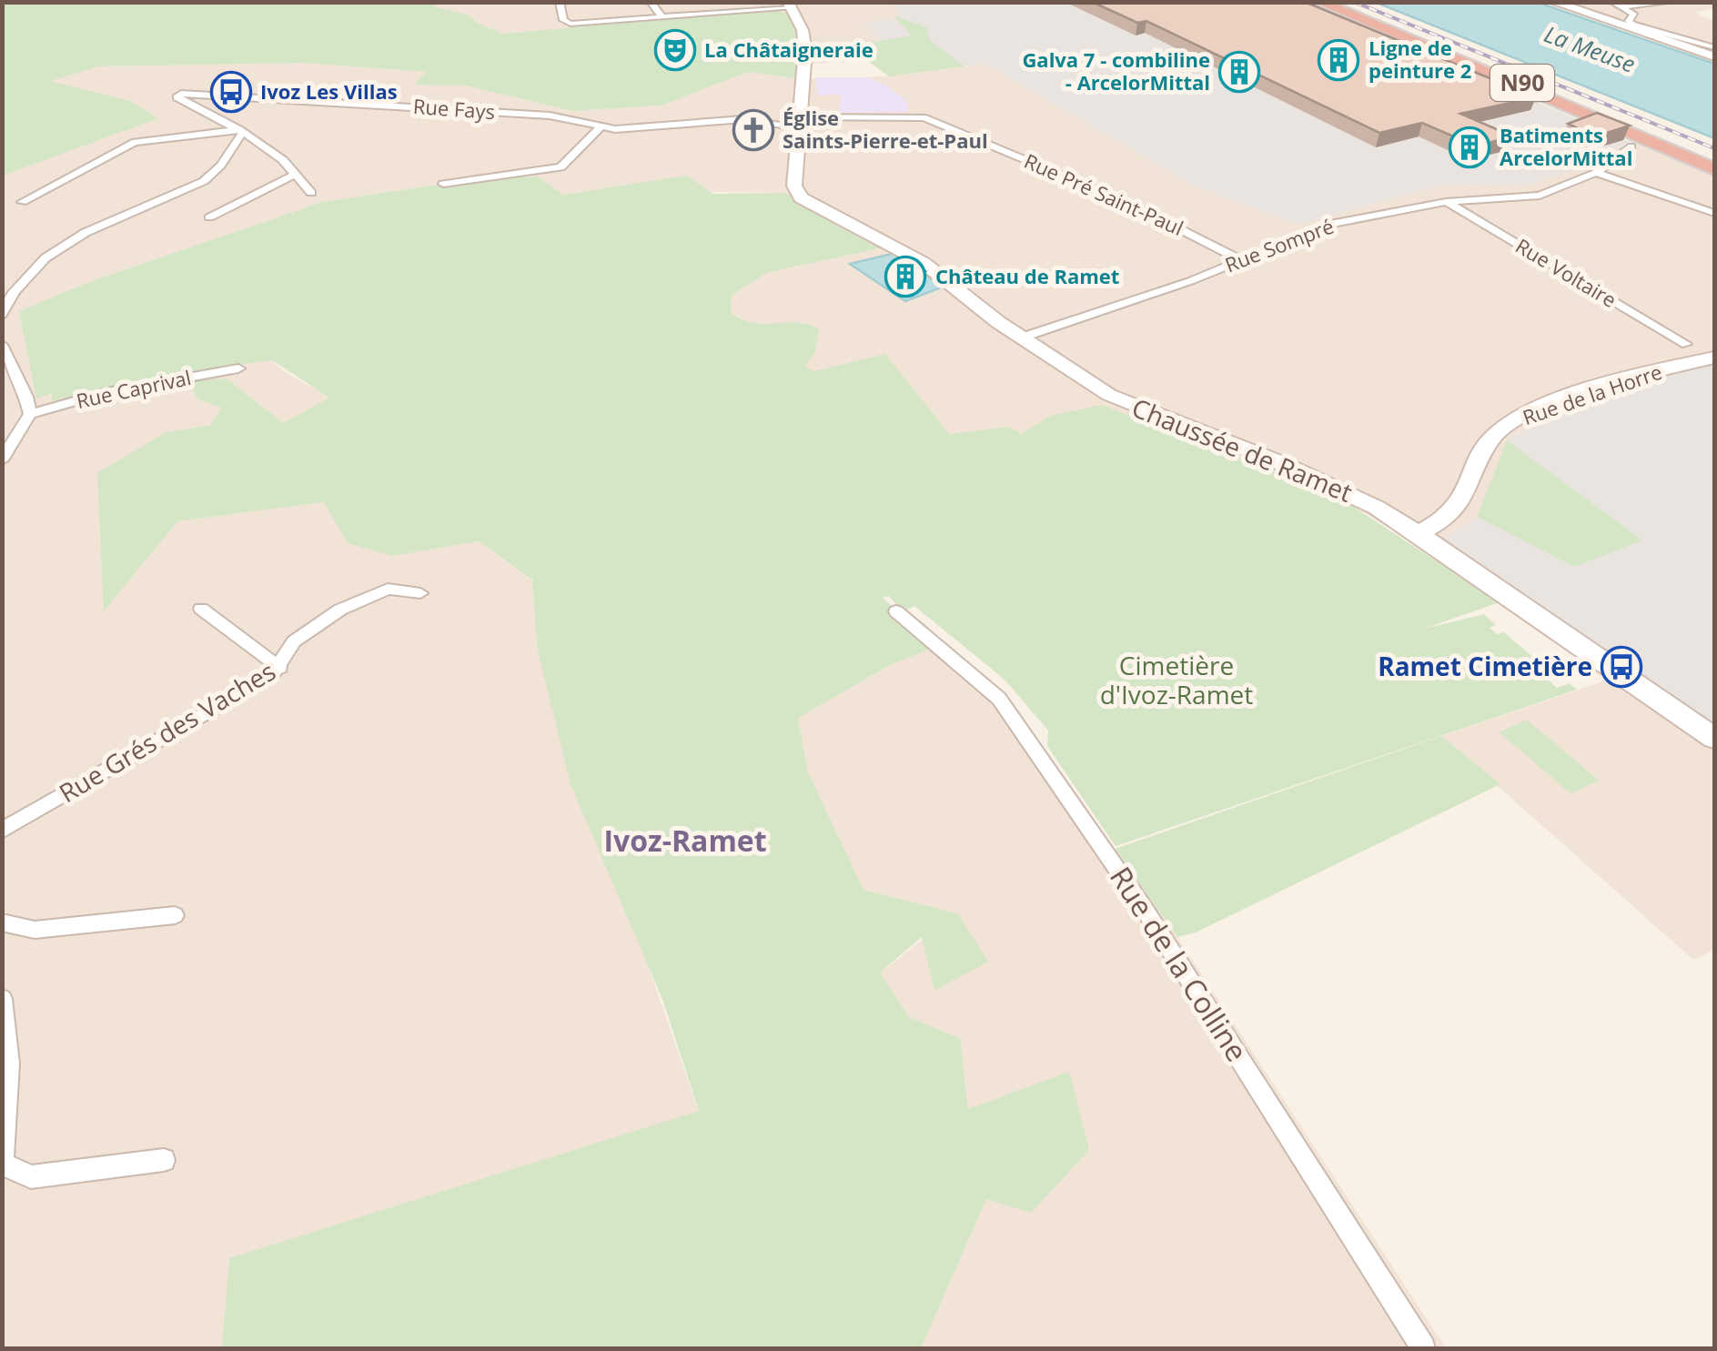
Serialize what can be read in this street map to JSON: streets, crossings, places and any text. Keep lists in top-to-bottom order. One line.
{"streets":{"highway":["N90"],"main road":["Rue de la Horre","Chaussée de Ramet"],"street":["Rue Fays","Rue Pré Saint-Paul","Rue Sompré","Rue Voltaire","Rue Caprival","Rue Grés des Vaches","Rue de la Colline"]},"crossings":[["Rue Fays","Rue Pré Saint-Paul"],["Rue Fays","Chaussée de Ramet"],["Rue Pré Saint-Paul","Rue Sompré"],["Rue Pré Saint-Paul","Chaussée de Ramet"],["Rue Sompré","Rue Voltaire"],["Rue Sompré","Chaussée de Ramet"],["Rue de la Horre","Chaussée de Ramet"]],"districts":["Ivoz-Ramet"],"water":["La Meuse"],"parks":["Cimetière d'Ivoz-Ramet"],"places":{"theatre":["La Châtaigneraie"],"building":["Ligne de peinture 2","Galva 7 - combiline - ArcelorMittal","Batiments ArcelorMittal","Château de Ramet"],"bus stop":["Ivoz Les Villas","Ramet Cimetière"],"church":["Église Saints-Pierre-et-Paul"]}}
